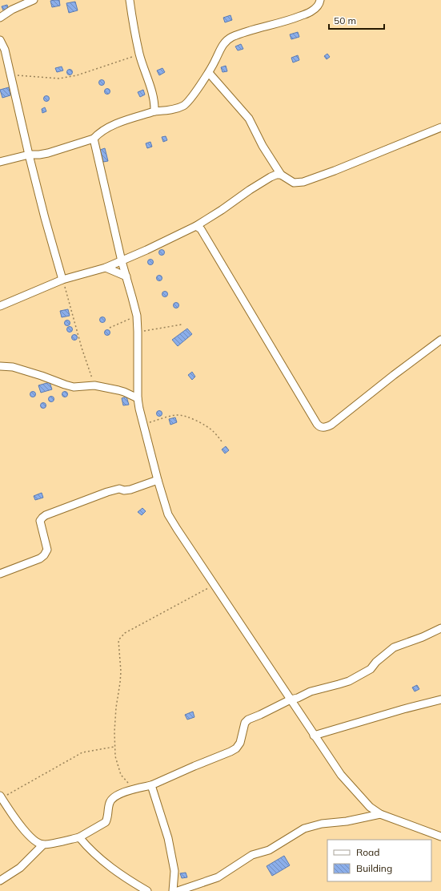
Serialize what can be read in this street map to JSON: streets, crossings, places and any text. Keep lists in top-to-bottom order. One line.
{"legend":["Road","Building"],"scale_bar":"50 m"}
